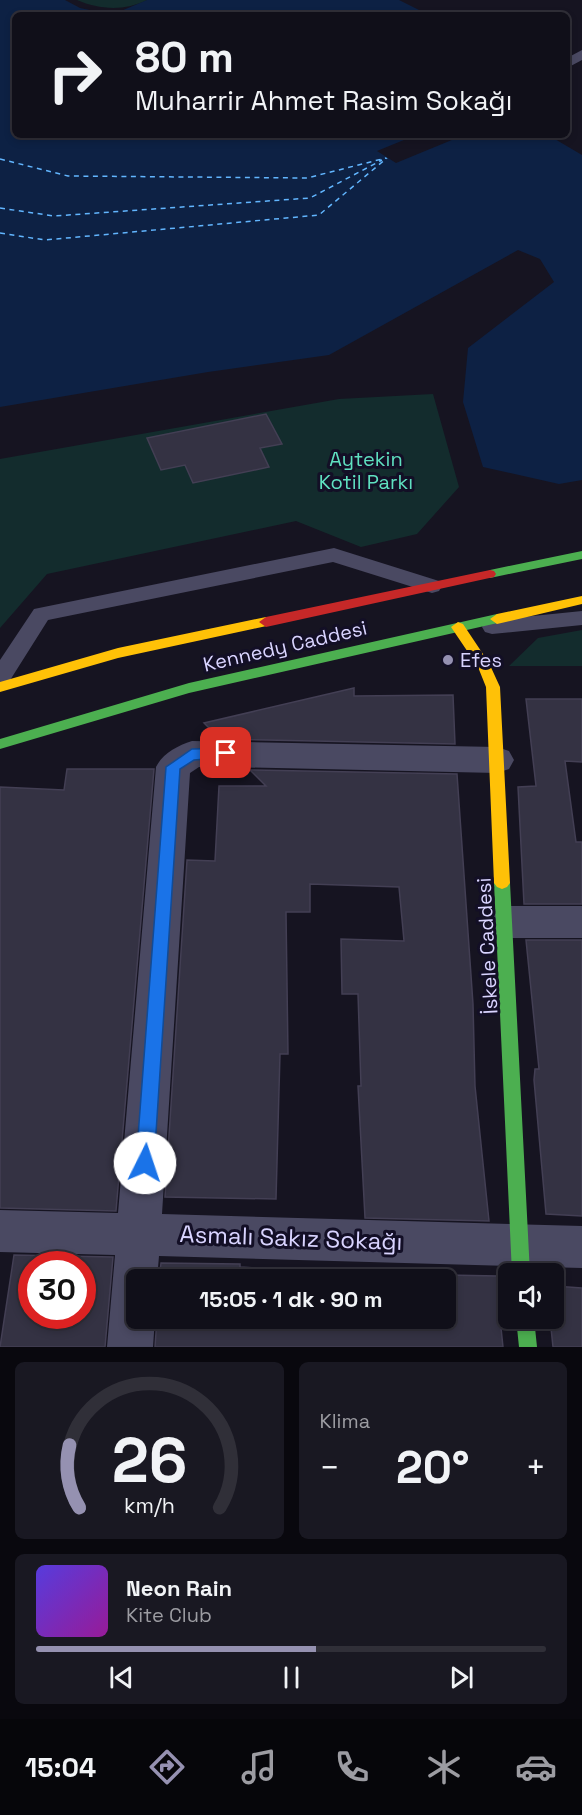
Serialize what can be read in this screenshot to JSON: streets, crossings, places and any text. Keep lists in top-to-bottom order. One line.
{"streets":{"main road":["Kennedy Caddesi","İskele Caddesi"],"street":["Asmalı Sakız Sokağı"]},"crossings":[["Kennedy Caddesi","İskele Caddesi"],["İskele Caddesi","Asmalı Sakız Sokağı"]],"parks":["Aytekin Kotil Parkı"],"places":["Efes"],"page":{"turn":["80 m","Muharrir Ahmet Rasim Sokağı"],"limit":"30","trip":"15:05 · 1 dk · 90 m","tile":"Klima","heat":["−","20°","+"],"song":["Neon Rain","Kite Club"],"tabs":"15:04","gauge":["26","km/h"]}}
